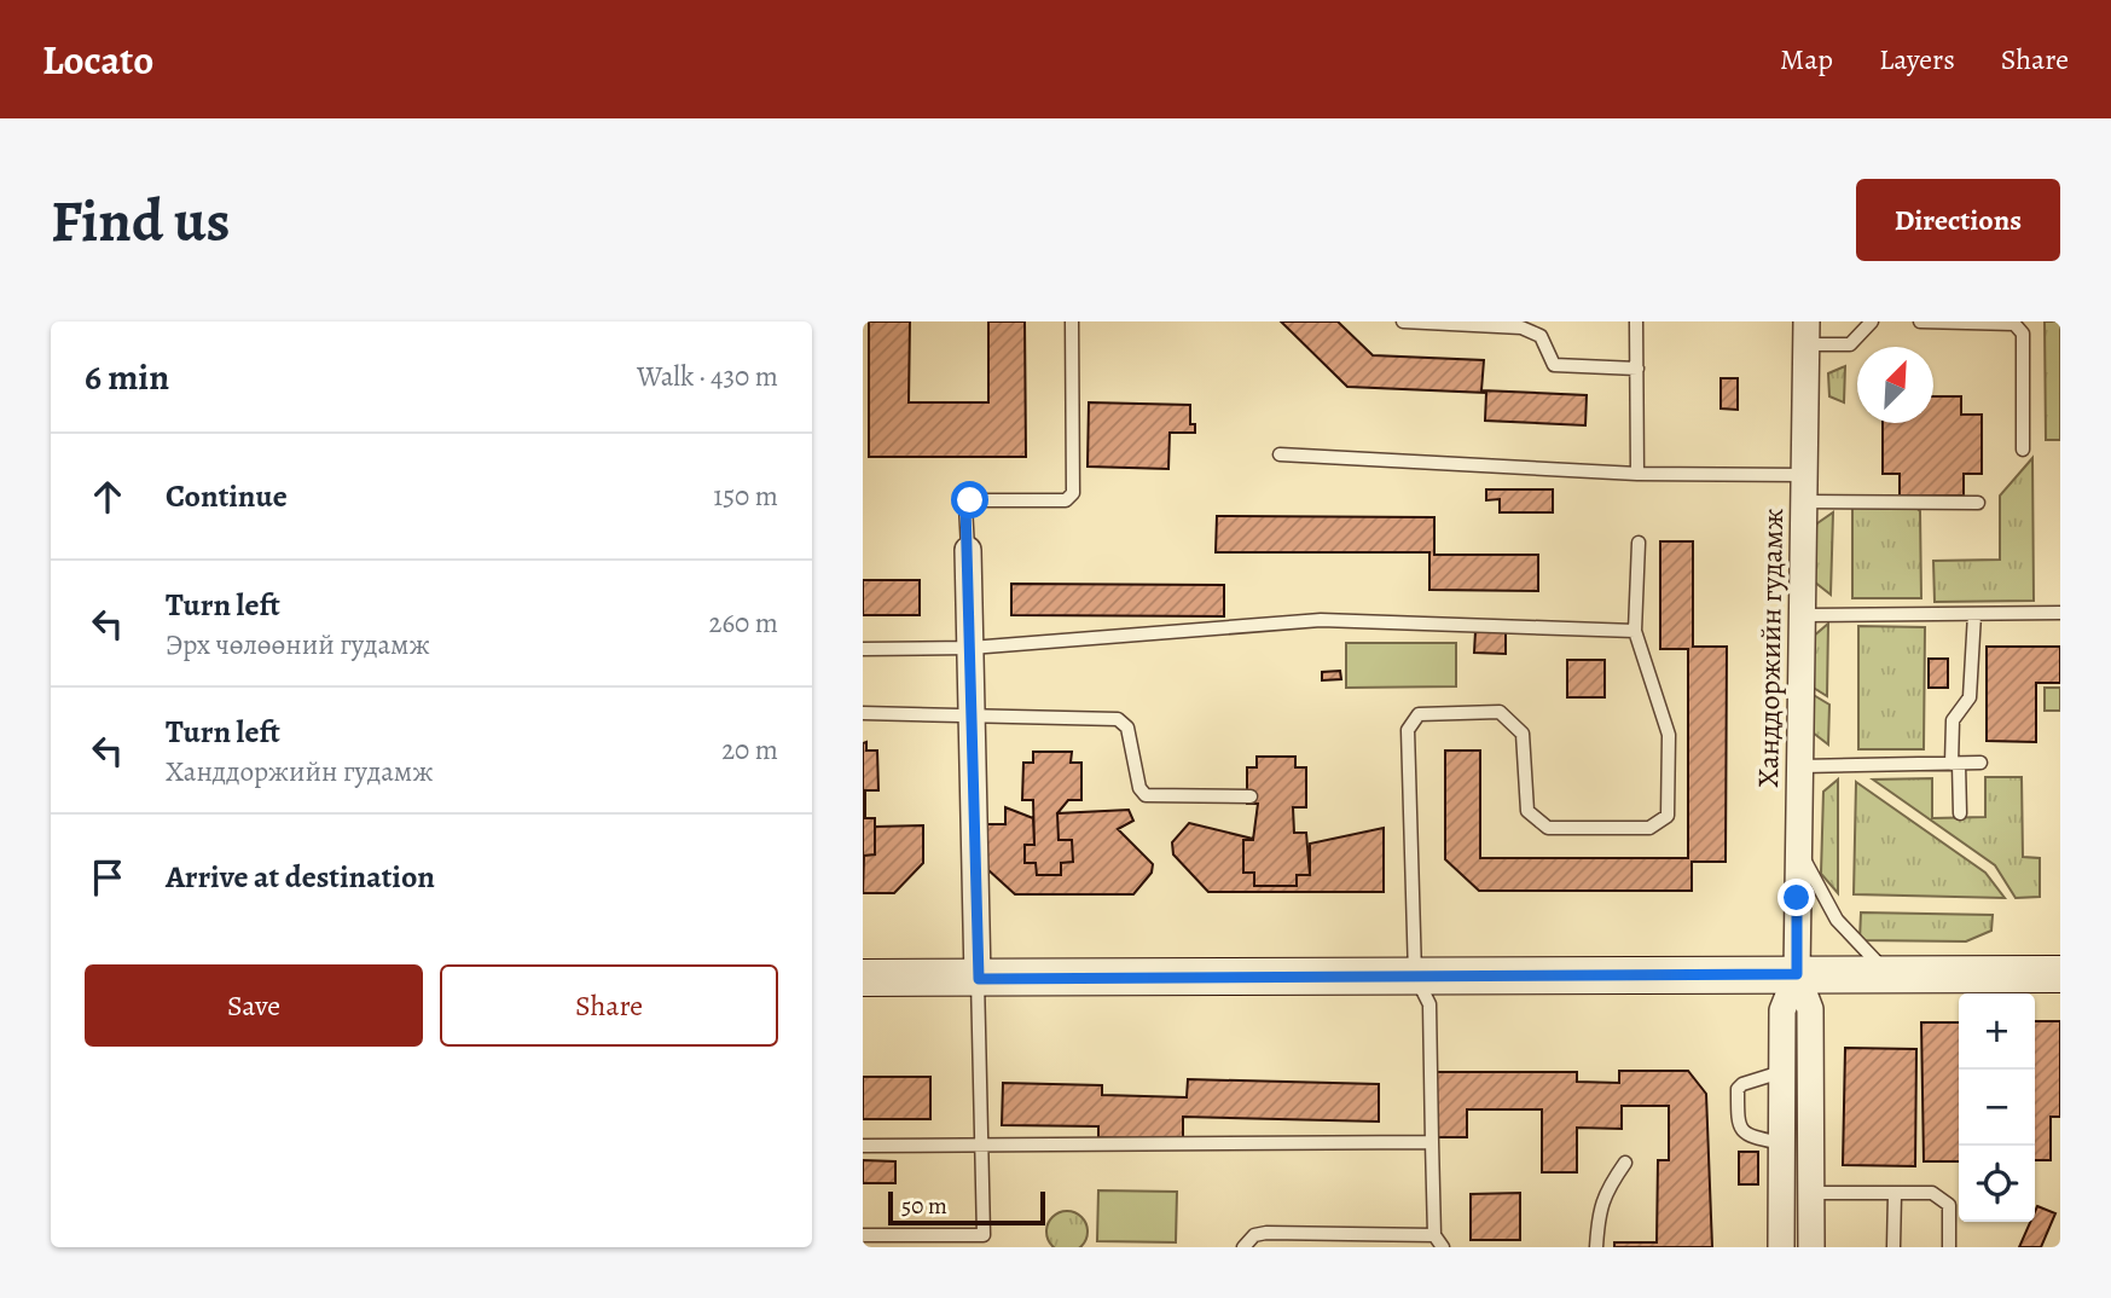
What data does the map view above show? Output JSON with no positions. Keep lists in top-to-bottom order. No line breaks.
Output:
{"streets":{"street":["Ханддоржийн гудамж"]},"scale_bar":"50 m","north":"top right","page":{"header":"Locato","nav":["Map","Layers","Share"],"buttons":["Directions",["Save","Share"]],"title":"Find us","heading":["6 min","Walk · 430 m"],"list":[["Continue","150 m"],["Turn left","Эрх чөлөөний гудамж","260 m"],["Turn left","Ханддоржийн гудамж","20 m"],"Arrive at destination"],"map_buttons":["+","−"],"scale":"50 m"}}
